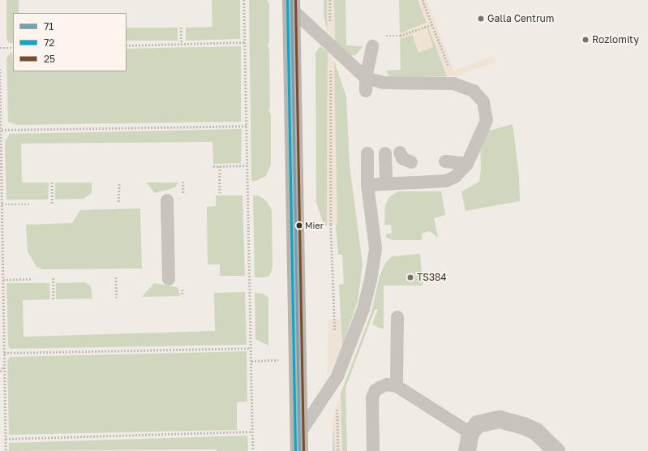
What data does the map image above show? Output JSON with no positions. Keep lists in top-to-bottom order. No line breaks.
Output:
{"places":["Galla Centrum","Rozlomity","Mier","TS384"],"lines":["transit line 71","transit line 72","transit line 25"],"legend":["71","72","25"]}
